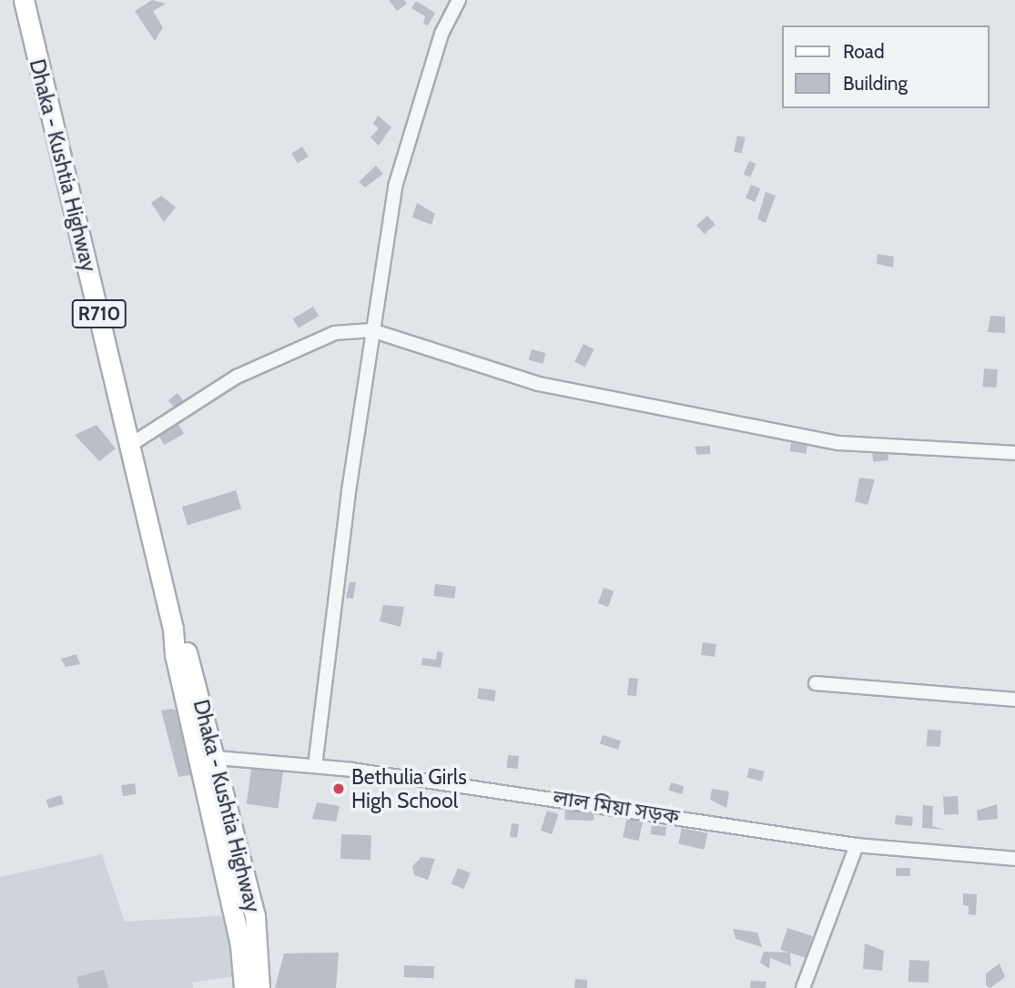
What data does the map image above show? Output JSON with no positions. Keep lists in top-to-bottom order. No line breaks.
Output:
{"streets":{"main road":["Dhaka - Kushtia Highway","R710"],"street":["লাল মিয়া সড়ক"]},"crossings":[["Dhaka - Kushtia Highway","লাল মিয়া সড়ক"]],"places":["Bethulia Girls High School"],"legend":["Road","Building"]}
